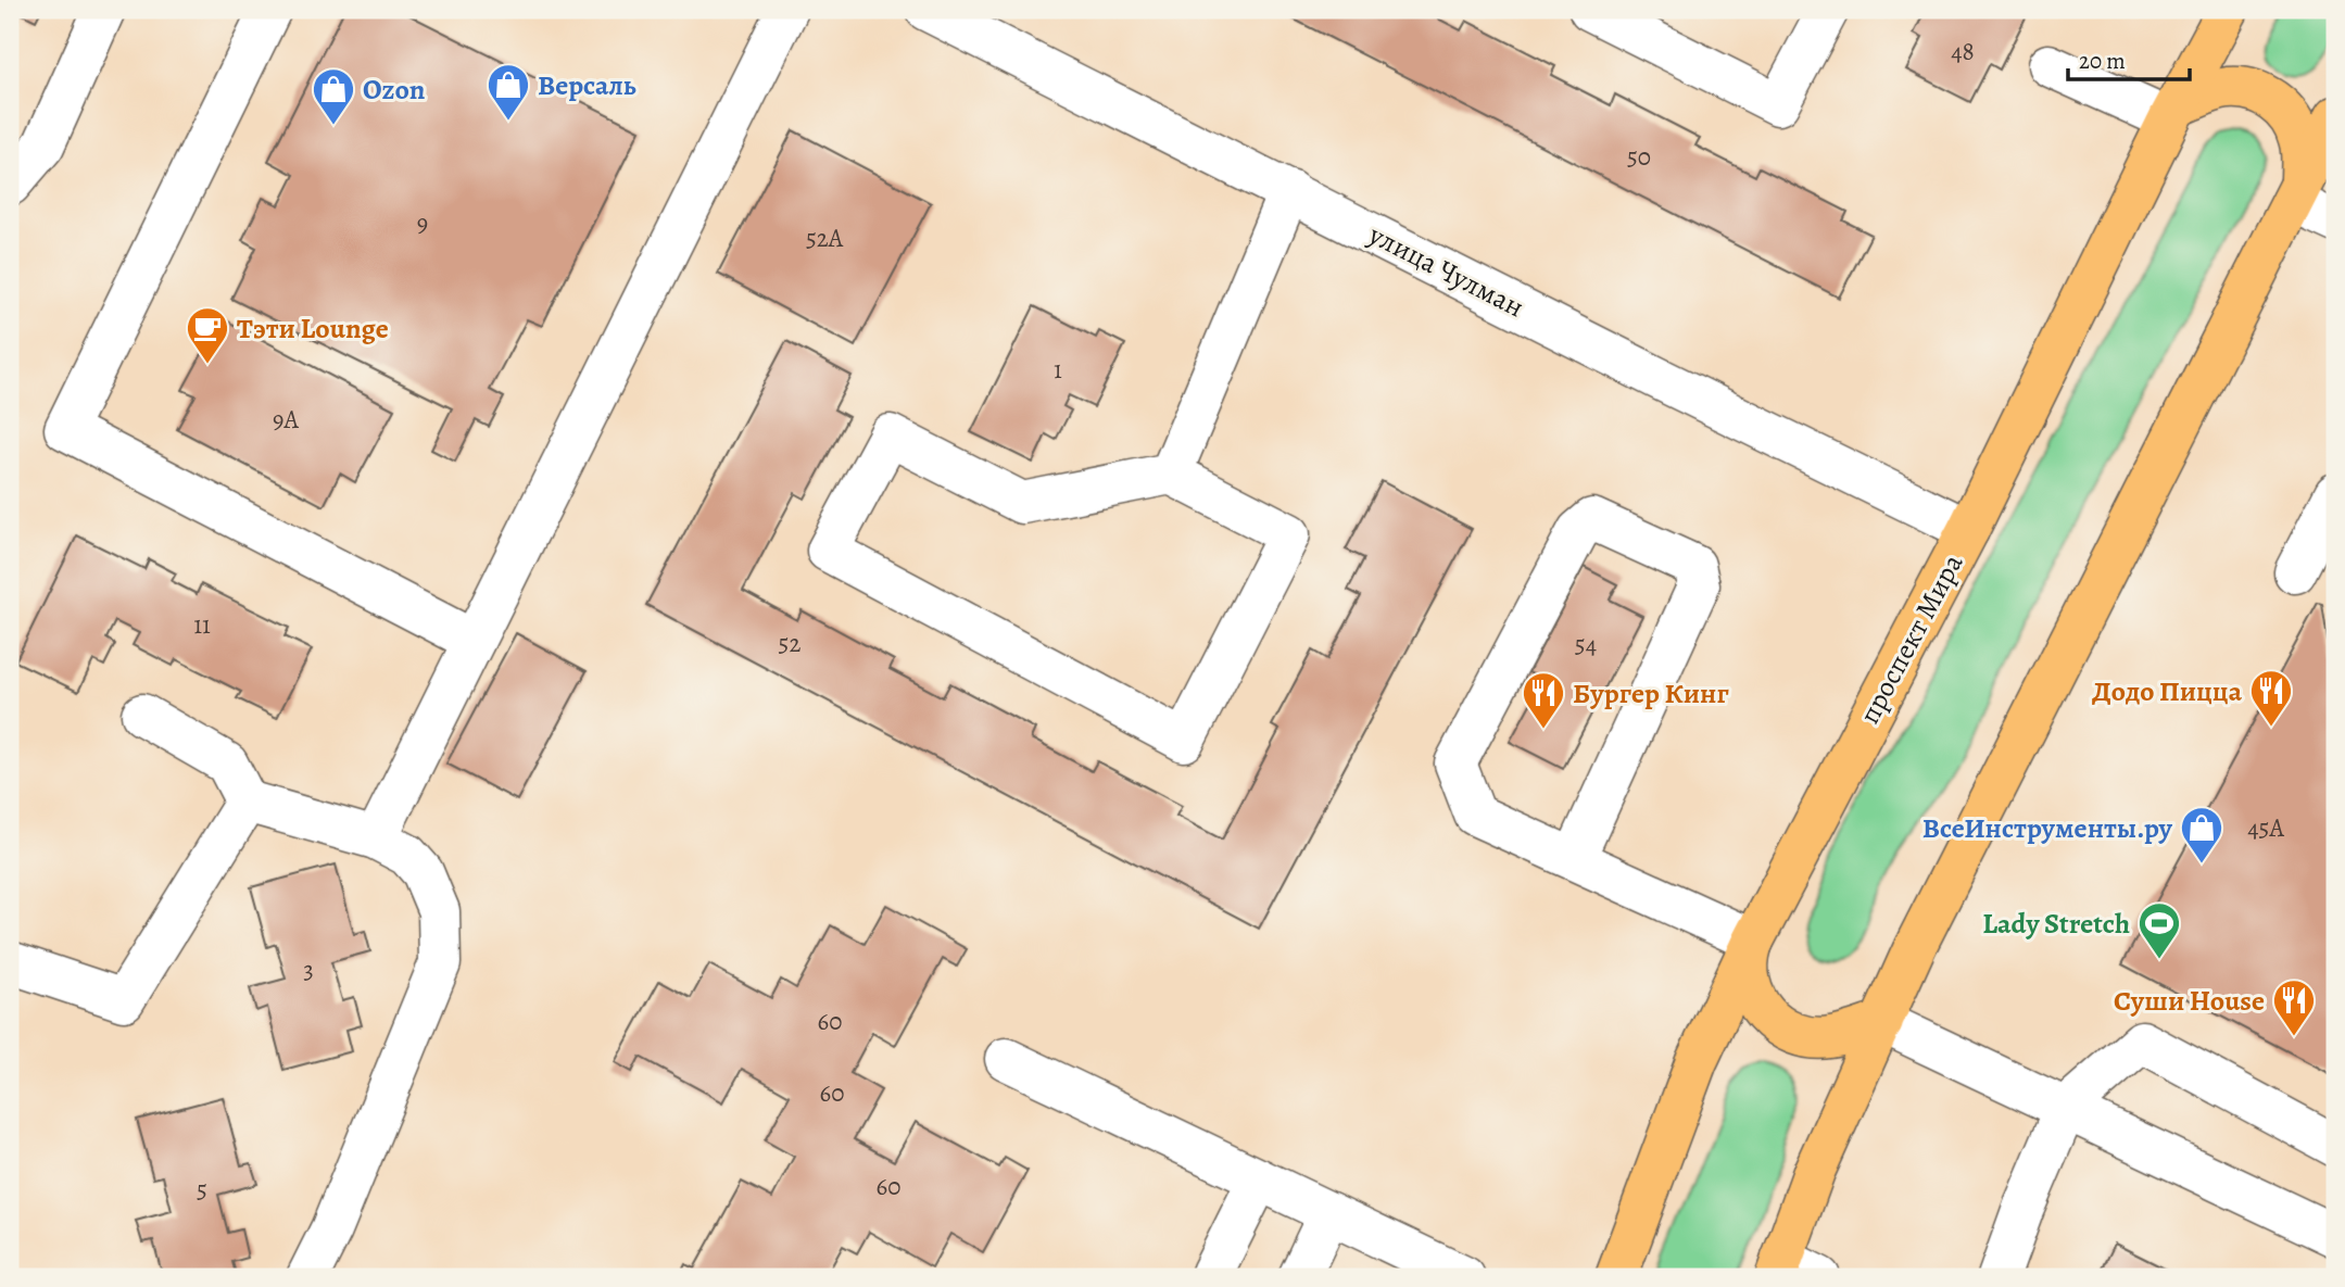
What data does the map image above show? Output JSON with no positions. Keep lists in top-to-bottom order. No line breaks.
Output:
{"streets":{"main road":["проспект Мира"],"street":["улица Чулман"]},"crossings":[["улица Чулман","проспект Мира"]],"places":{"shop":["Версаль","Ozon","ВсеИнструменты.ру"],"cafe":["Тэти Lounge"],"restaurant":["Додо Пицца","Бургер Кинг","Суши House"],"sports":["Lady Stretch"]},"house_numbers":["48","50","9","52А","1","9А","11","52","54","45А","3","60","60","60","5"],"scale_bar":"20 m"}
